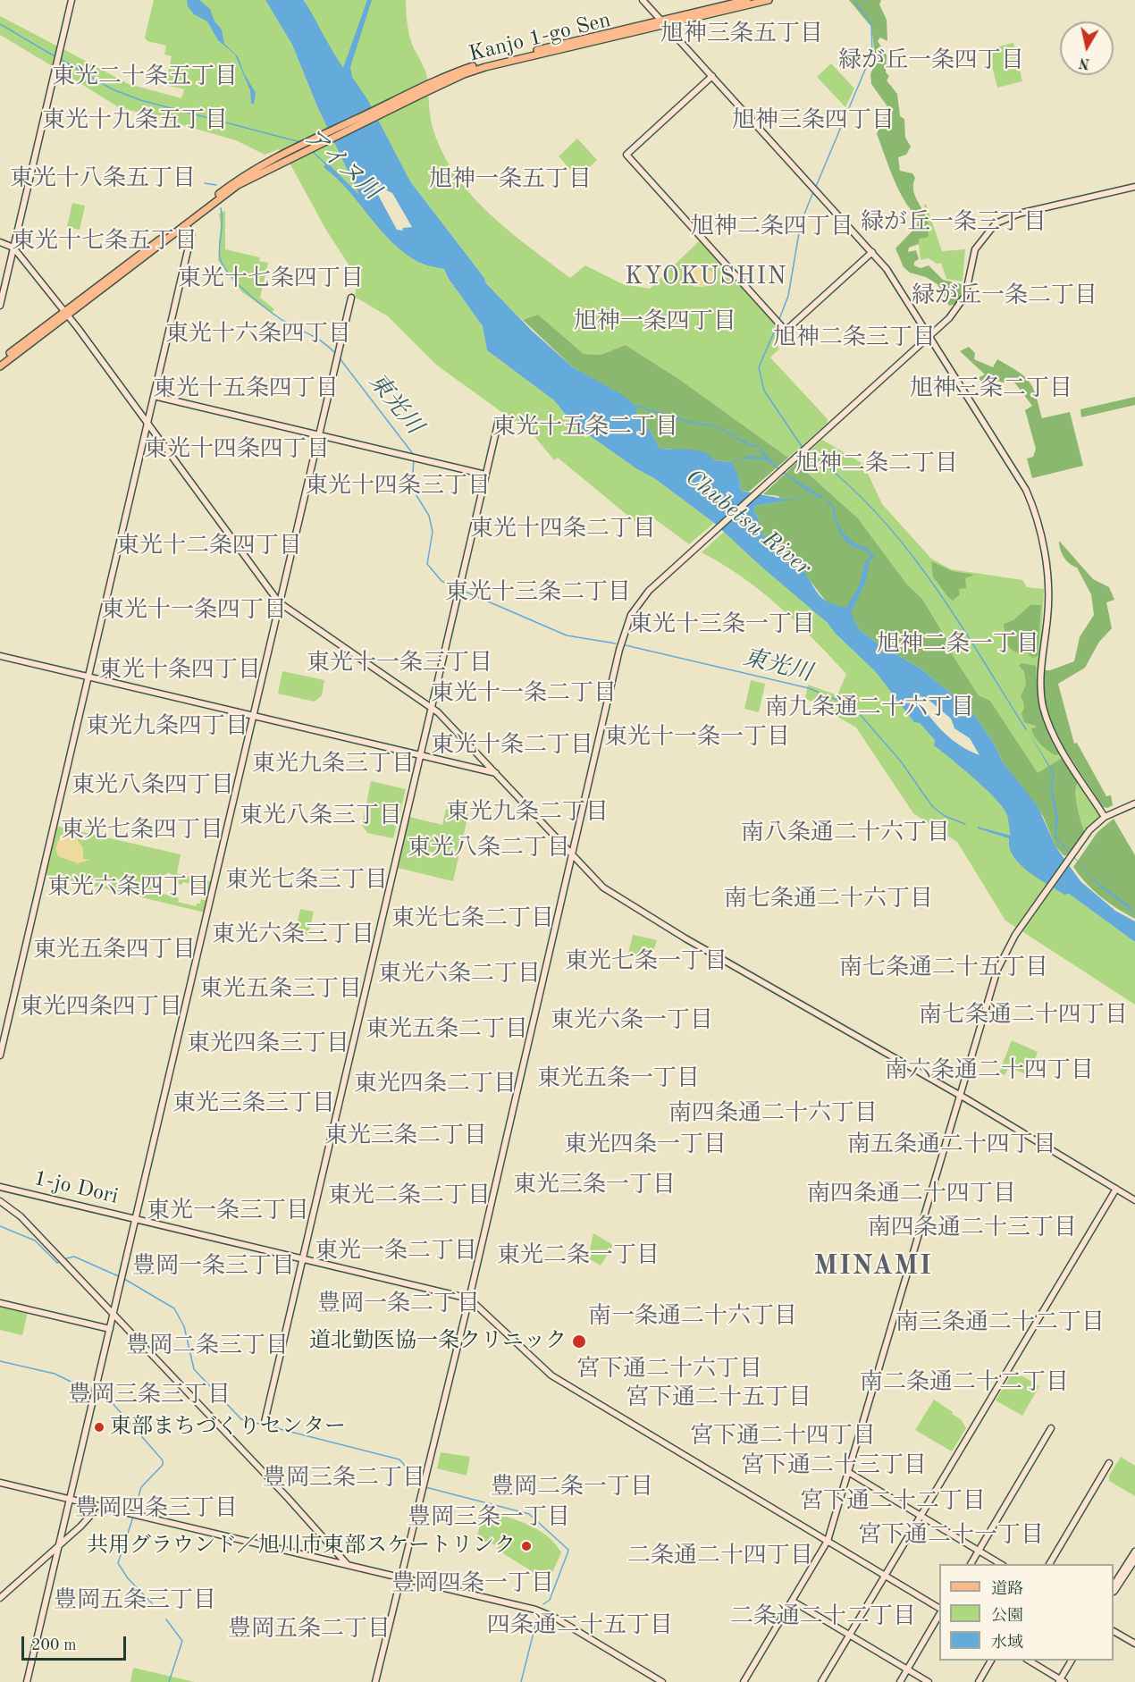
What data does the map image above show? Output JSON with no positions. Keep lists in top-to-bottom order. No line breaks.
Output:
{"streets":{"main road":["Kanjo 1-go Sen"],"street":["1-jo Dori"]},"districts":["旭神三条五丁目","緑が丘一条四丁目","東光二十条五丁目","東光十九条五丁目","旭神三条四丁目","東光十八条五丁目","旭神一条五丁目","緑が丘一条三丁目","旭神二条四丁目","東光十七条五丁目","KYOKUSHIN","東光十七条四丁目","緑が丘一条二丁目","旭神一条四丁目","東光十六条四丁目","旭神二条三丁目","東光十五条四丁目","旭神三条二丁目","東光十五条二丁目","東光十四条四丁目","旭神二条二丁目","東光十四条三丁目","東光十四条二丁目","東光十二条四丁目","東光十三条二丁目","東光十一条四丁目","東光十三条一丁目","旭神二条一丁目","東光十一条三丁目","東光十条四丁目","東光十一条二丁目","南九条通二十六丁目","東光九条四丁目","東光十一条一丁目","東光十条二丁目","東光九条三丁目","東光八条四丁目","東光九条二丁目","東光八条三丁目","東光七条四丁目","南八条通二十六丁目","東光八条二丁目","東光七条三丁目","東光六条四丁目","南七条通二十六丁目","東光七条二丁目","東光六条三丁目","東光五条四丁目","東光七条一丁目","南七条通二十五丁目","東光六条二丁目","東光五条三丁目","東光四条四丁目","南七条通二十四丁目","東光六条一丁目","東光五条二丁目","東光四条三丁目","南六条通二十四丁目","東光五条一丁目","東光四条二丁目","東光三条三丁目","南四条通二十六丁目","東光三条二丁目","東光四条一丁目","南五条通二十四丁目","東光三条一丁目","南四条通二十四丁目","東光二条二丁目","東光一条三丁目","南四条通二十三丁目","東光一条二丁目","東光二条一丁目","豊岡一条三丁目","MINAMI","豊岡一条二丁目","南一条通二十六丁目","南三条通二十二丁目","豊岡二条三丁目","宮下通二十六丁目","南二条通二十二丁目","豊岡三条三丁目","宮下通二十五丁目","宮下通二十四丁目","宮下通二十三丁目","豊岡三条二丁目","豊岡二条一丁目","宮下通二十二丁目","豊岡四条三丁目","豊岡三条一丁目","宮下通二十一丁目","二条通二十四丁目","豊岡四条一丁目","豊岡五条三丁目","二条通二十二丁目","四条通二十五丁目","豊岡五条二丁目"],"water":["アイヌ川","東光川","Chubetsu River"],"places":["道北勤医協一条クリニック","東部まちづくりセンター","共用グラウンド／旭川市東部スケートリンク"],"legend":["道路","公園","水域"],"scale_bar":"200 m","north":"bottom"}
